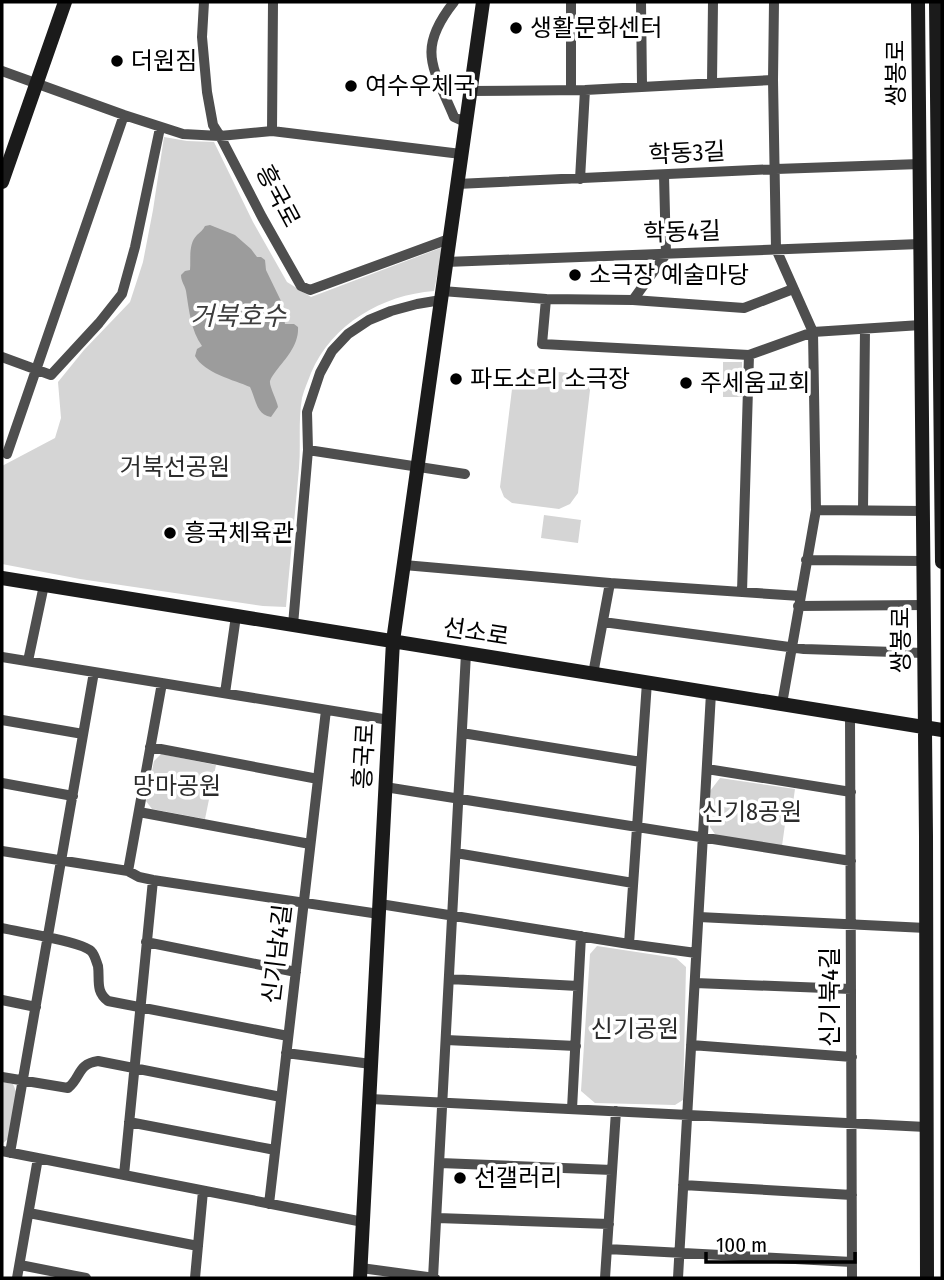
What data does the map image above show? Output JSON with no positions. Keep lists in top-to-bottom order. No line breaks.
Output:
{"streets":{"street":["쌍봉로","학동3길","흥국로","학동4길","선소로","신기남4길","신기북4길"]},"crossings":[["쌍봉로","학동3길"],["쌍봉로","학동4길"],["쌍봉로","선소로"],["학동3길","흥국로"],["흥국로","학동4길"],["흥국로","선소로"],["선소로","신기북4길"]],"water":["거북호수"],"parks":["거북선공원","망마공원","신기8공원","신기공원"],"places":["생활문화센터","더원짐","여수우체국","소극장 예술마당","파도소리 소극장","주세움교회","흥국체육관","선갤러리"],"scale_bar":"100 m"}
